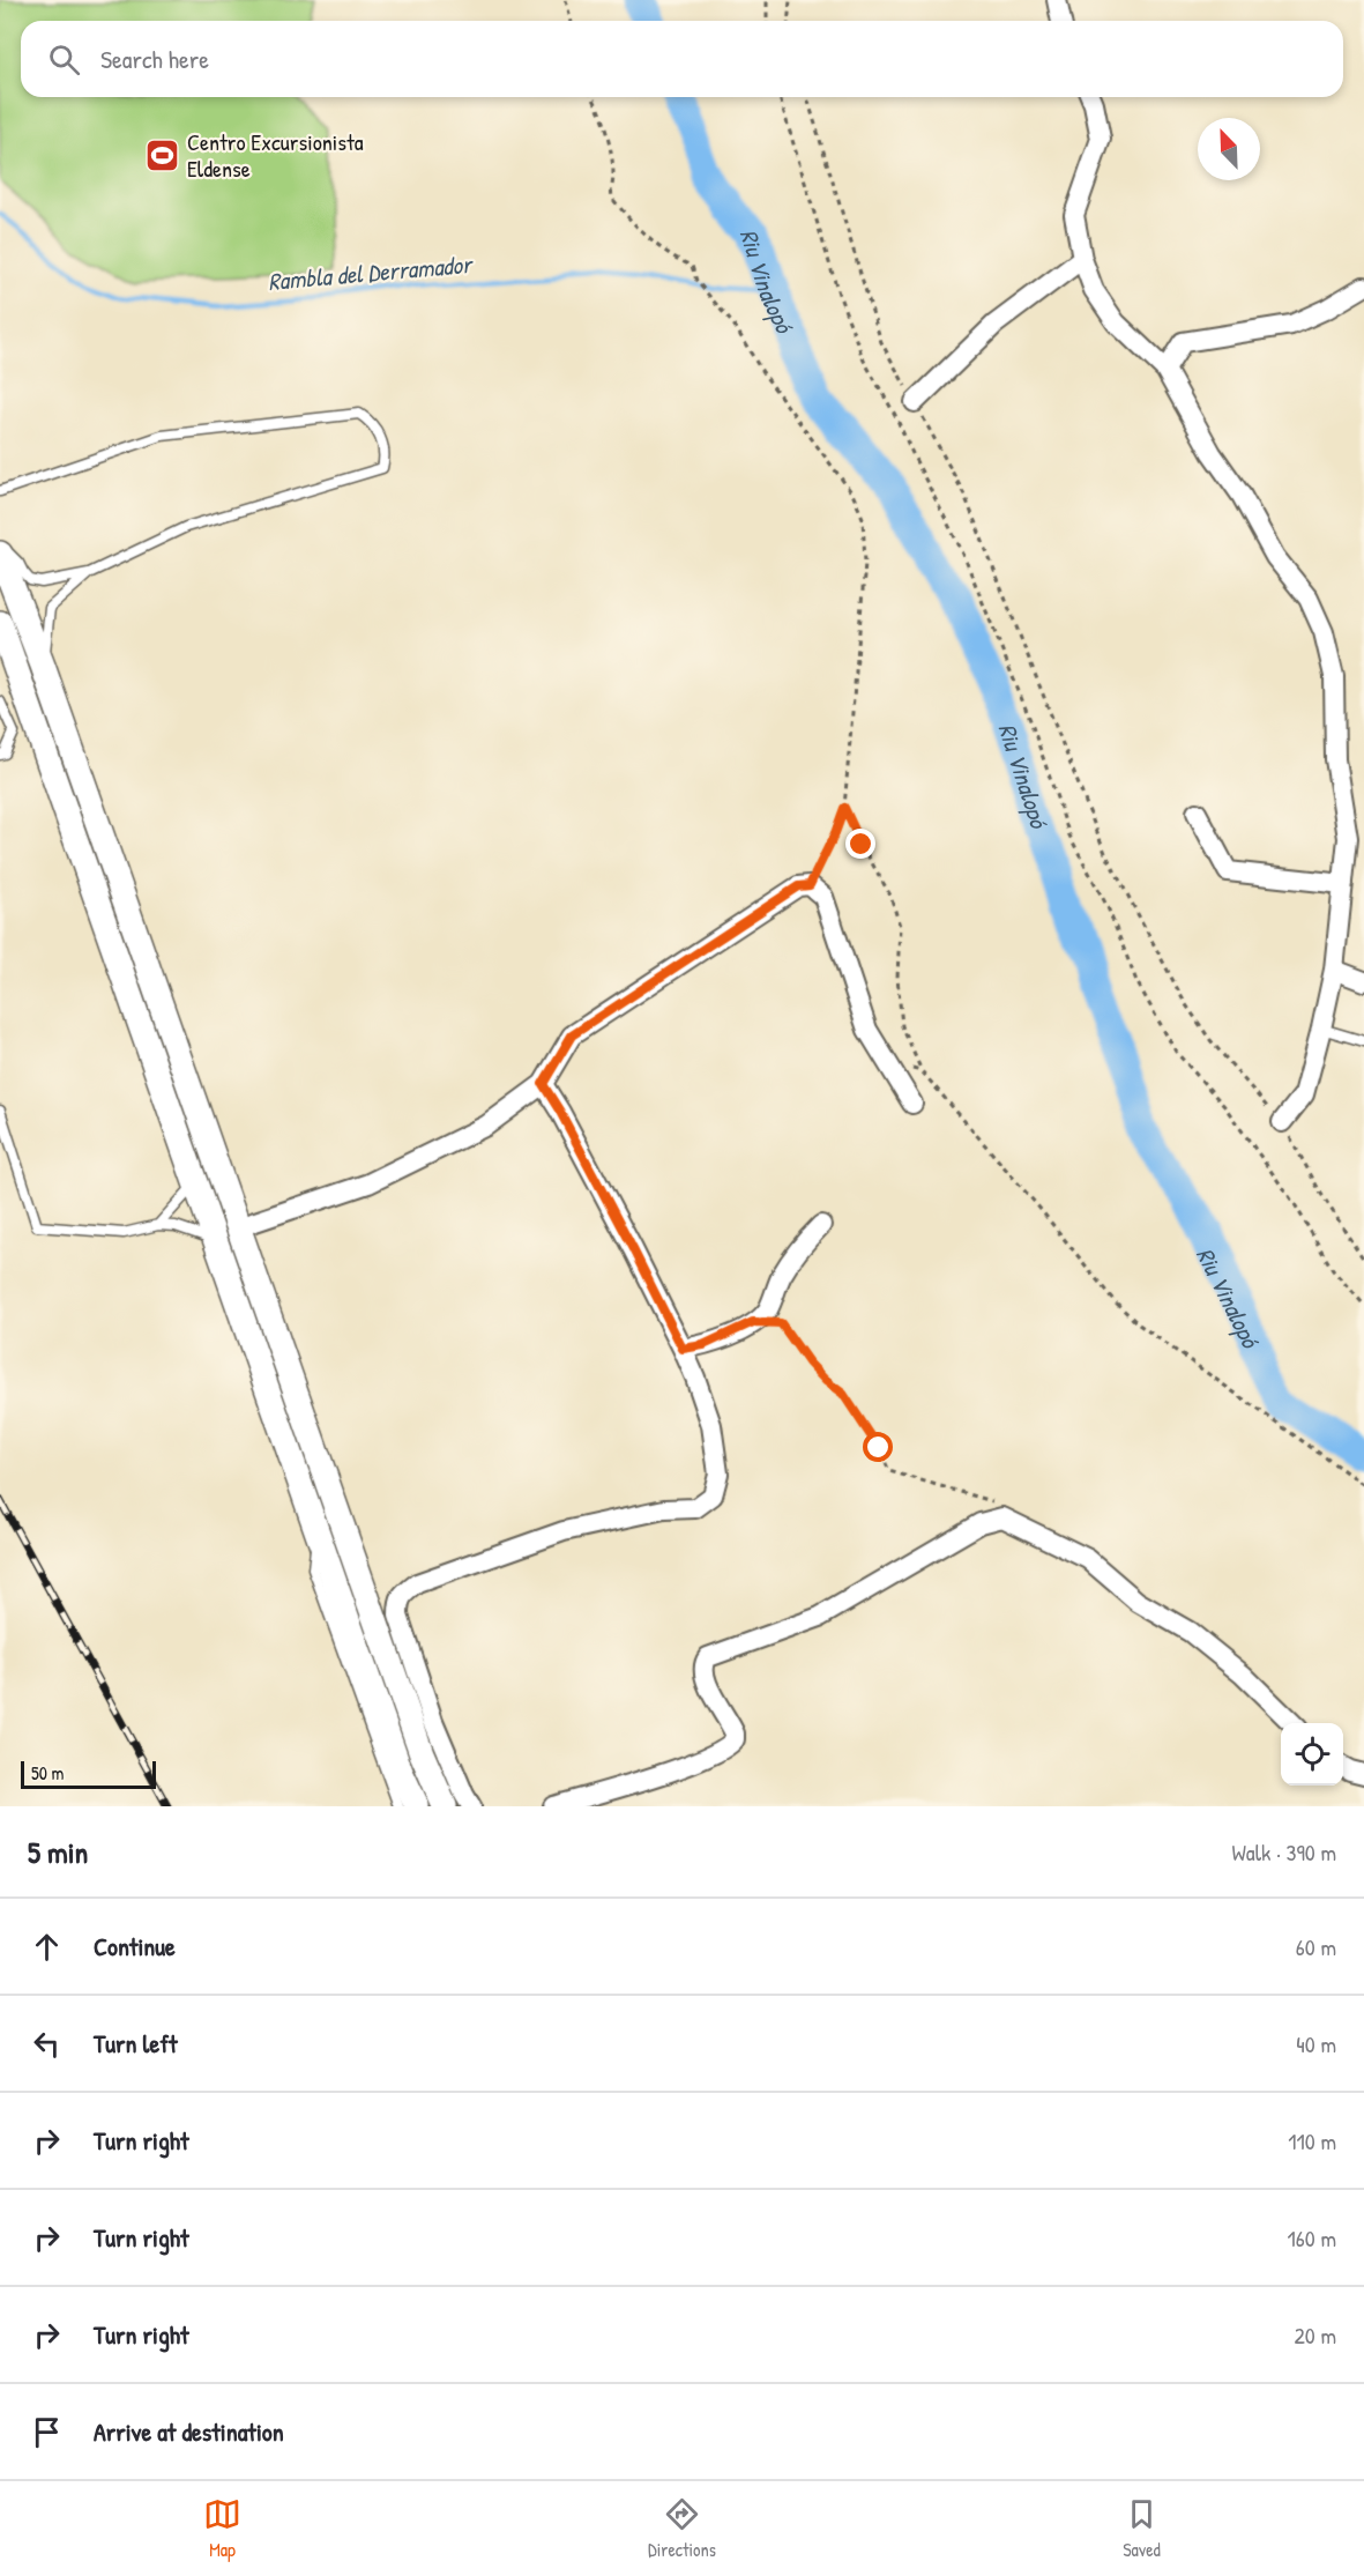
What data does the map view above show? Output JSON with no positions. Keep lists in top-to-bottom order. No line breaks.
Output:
{"water":["Rambla del Derramador","Riu Vinalopó"],"places":{"sports":["Centro Excursionista Eldense"]},"scale_bar":"50 m","north":"top left","page":{"search":"Search here","scale":"50 m","heading":["5 min","Walk · 390 m"],"list":[["Continue","60 m"],["Turn left","40 m"],["Turn right","110 m"],["Turn right","160 m"],["Turn right","20 m"],"Arrive at destination"],"nav":["Map","Directions","Saved"]}}
